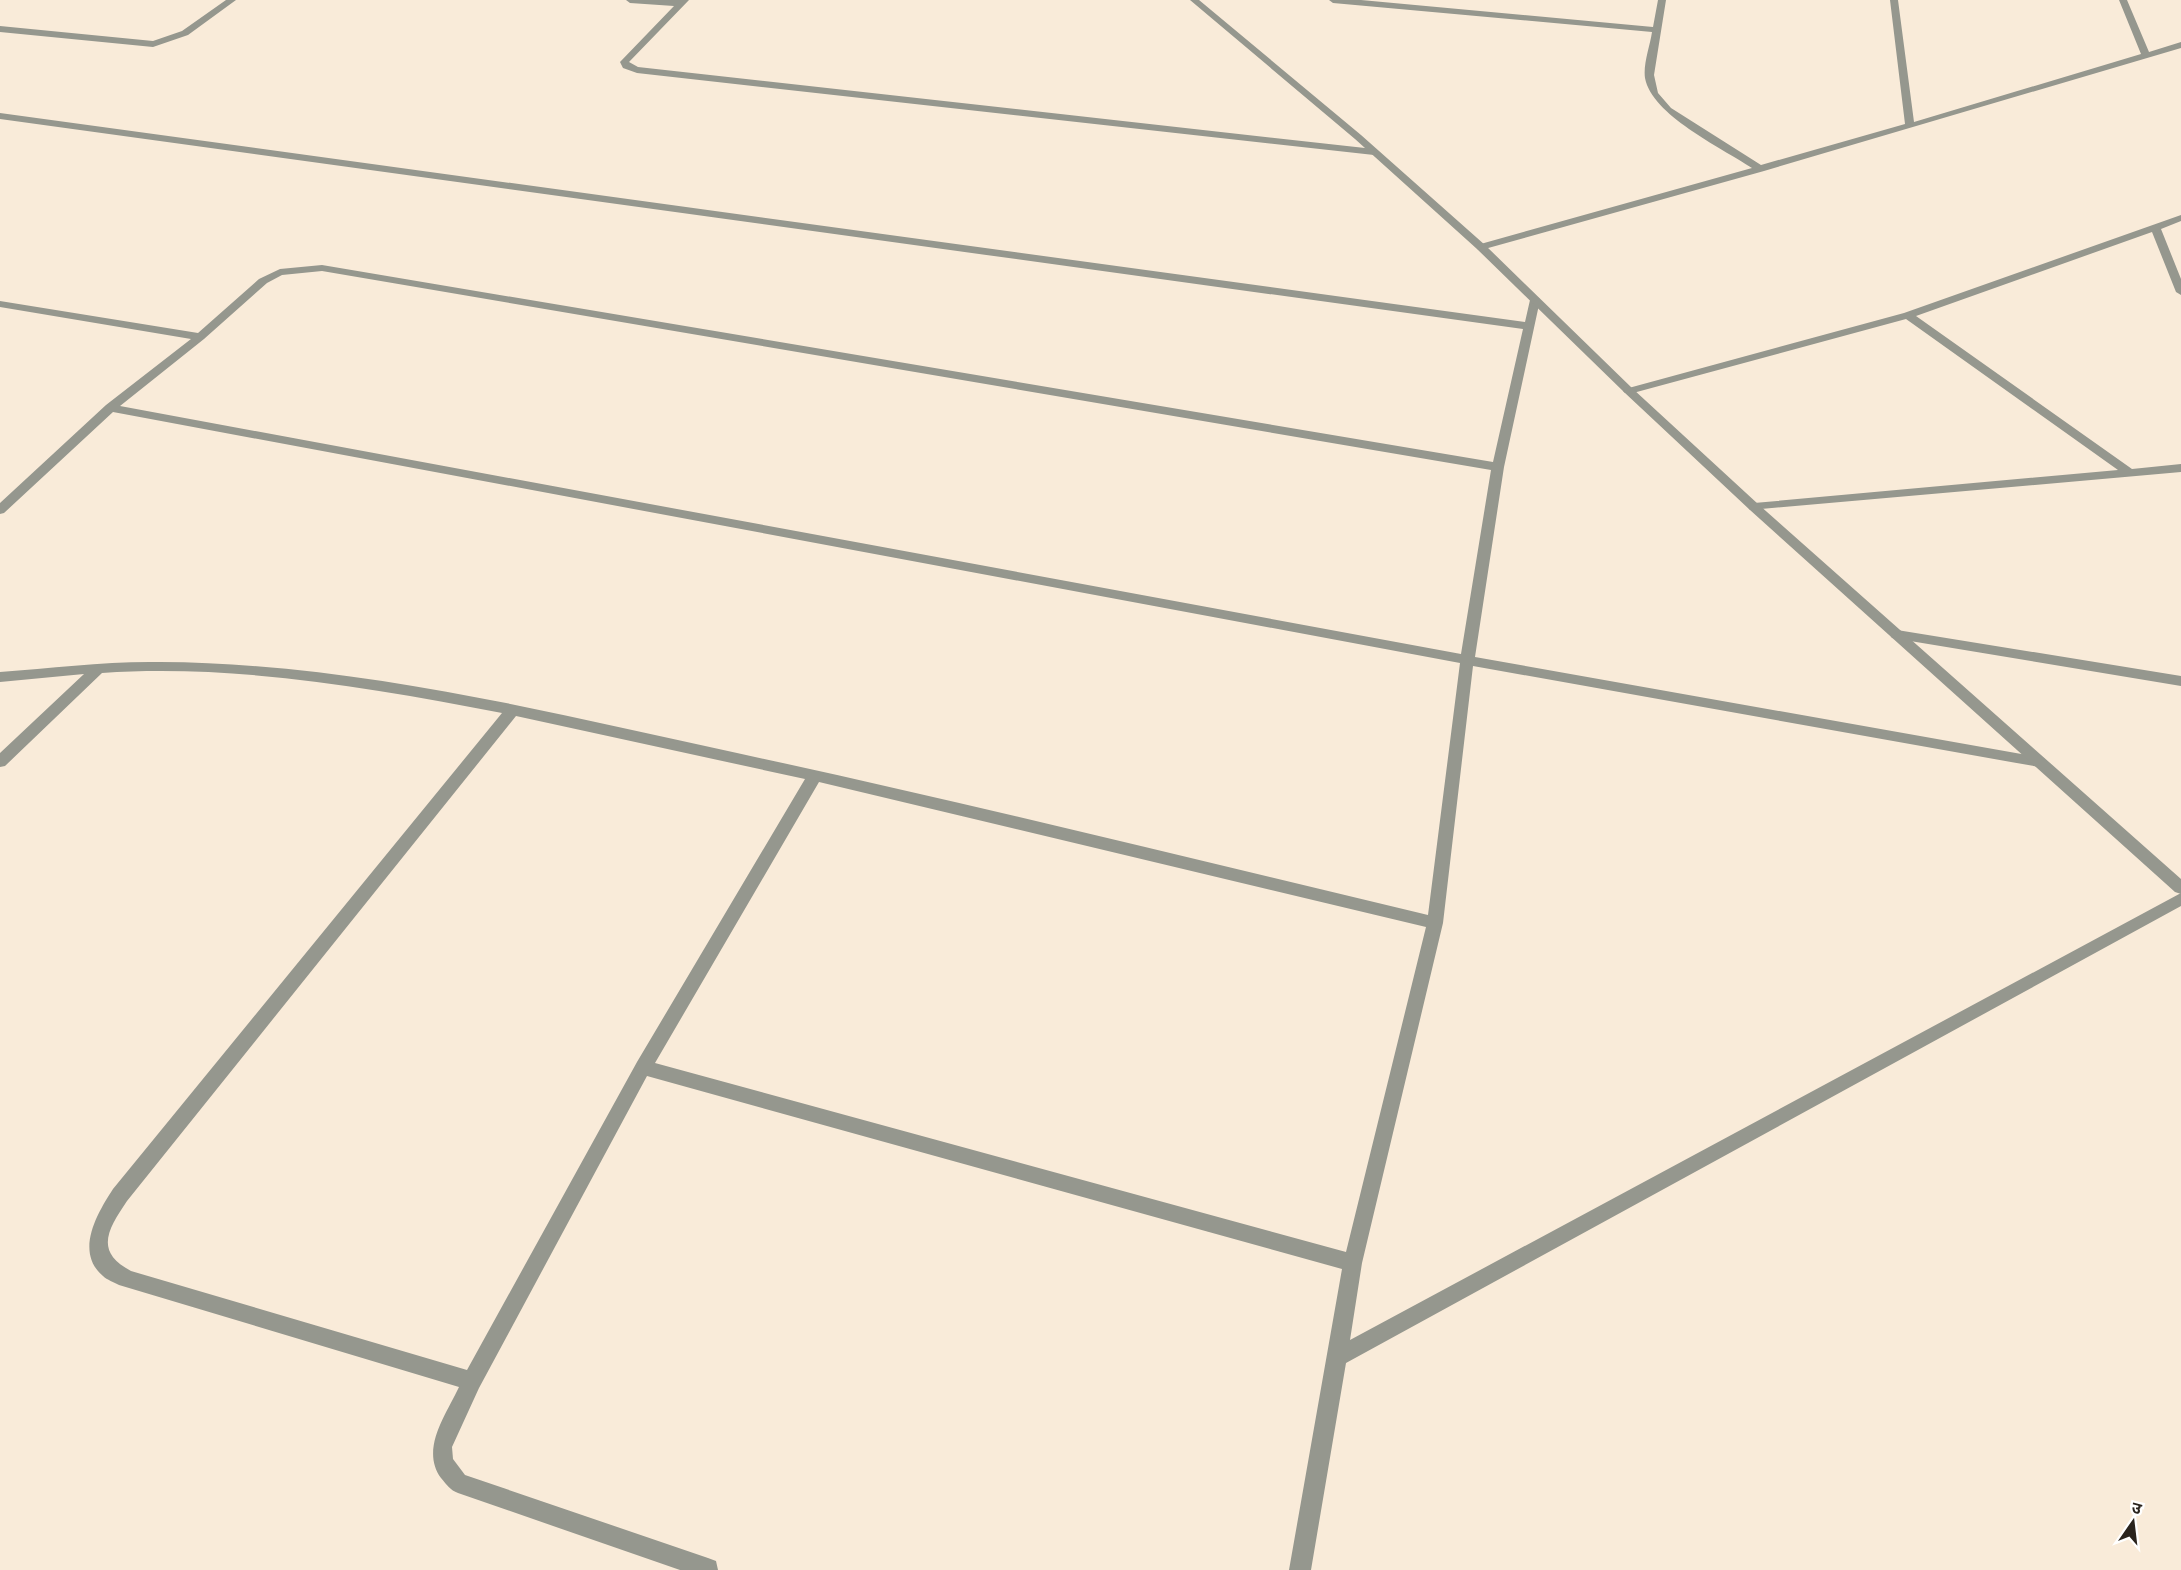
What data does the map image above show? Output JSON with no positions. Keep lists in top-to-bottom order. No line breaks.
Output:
{"north":"top"}
